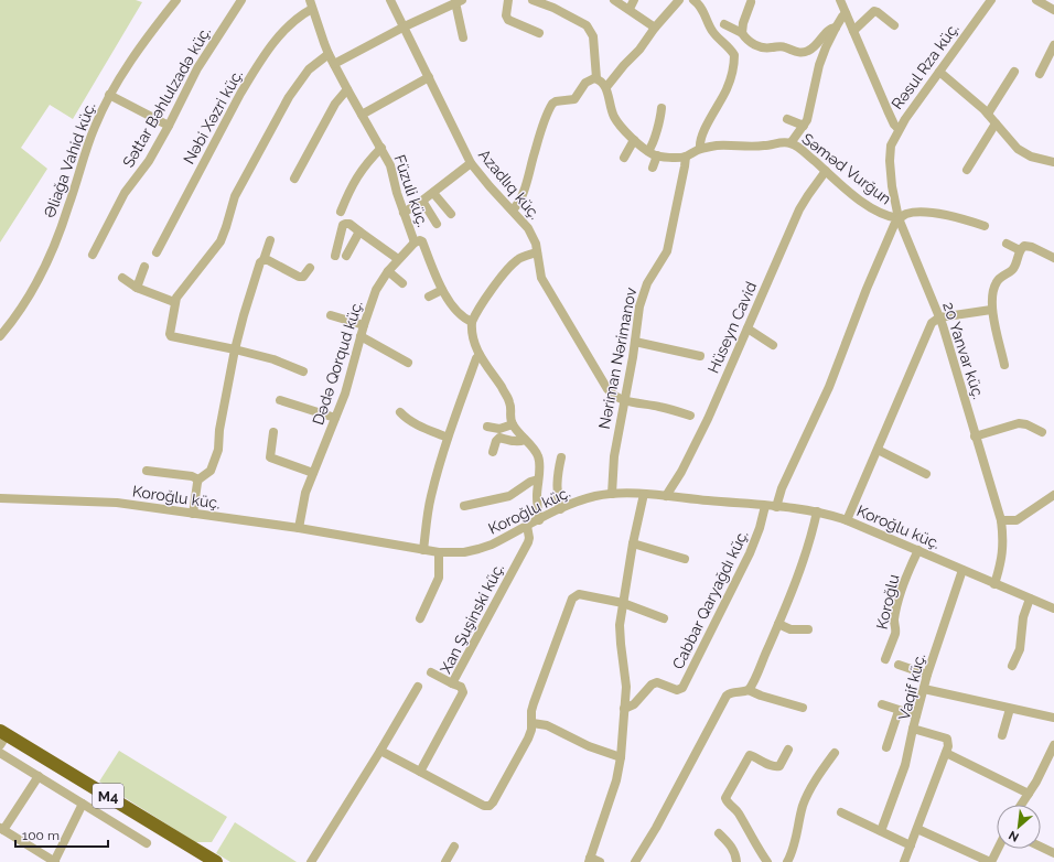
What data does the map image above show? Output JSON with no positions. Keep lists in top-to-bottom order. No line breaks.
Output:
{"streets":{"highway":["M4"],"street":["Rəsul Rza küç.","Səttar Bəhlulzadə küç.","Nəbi Xəzri küç.","Əliağa Vahid küç.","Səməd Vurğun","Azadlıq küç.","Füzuli küç.","Hüseyn Cavid","20 Yanvar küç.","Nəriman Nərimanov","Dədə Qorqud küç.","Koroğlu küç.","Cabbar Qaryağdı küç.","Koroğlu","Xan Şuşinski küç.","Vaqif küç."]},"crossings":[["Rəsul Rza küç.","20 Yanvar küç."],["Nəbi Xəzri küç.","Füzuli küç."],["Səməd Vurğun","Hüseyn Cavid"],["Səməd Vurğun","20 Yanvar küç."],["Səməd Vurğun","Nəriman Nərimanov"],["Azadlıq küç.","Nəriman Nərimanov"],["Füzuli küç.","Dədə Qorqud küç."],["Hüseyn Cavid","Koroğlu küç."],["20 Yanvar küç.","Koroğlu küç."],["Nəriman Nərimanov","Koroğlu küç."],["Dədə Qorqud küç.","Koroğlu küç."],["Koroğlu küç.","Cabbar Qaryağdı küç."],["Koroğlu küç.","Koroğlu"],["Koroğlu küç.","Xan Şuşinski küç."],["Koroğlu küç.","Vaqif küç."]],"scale_bar":"100 m","north":"bottom left"}
